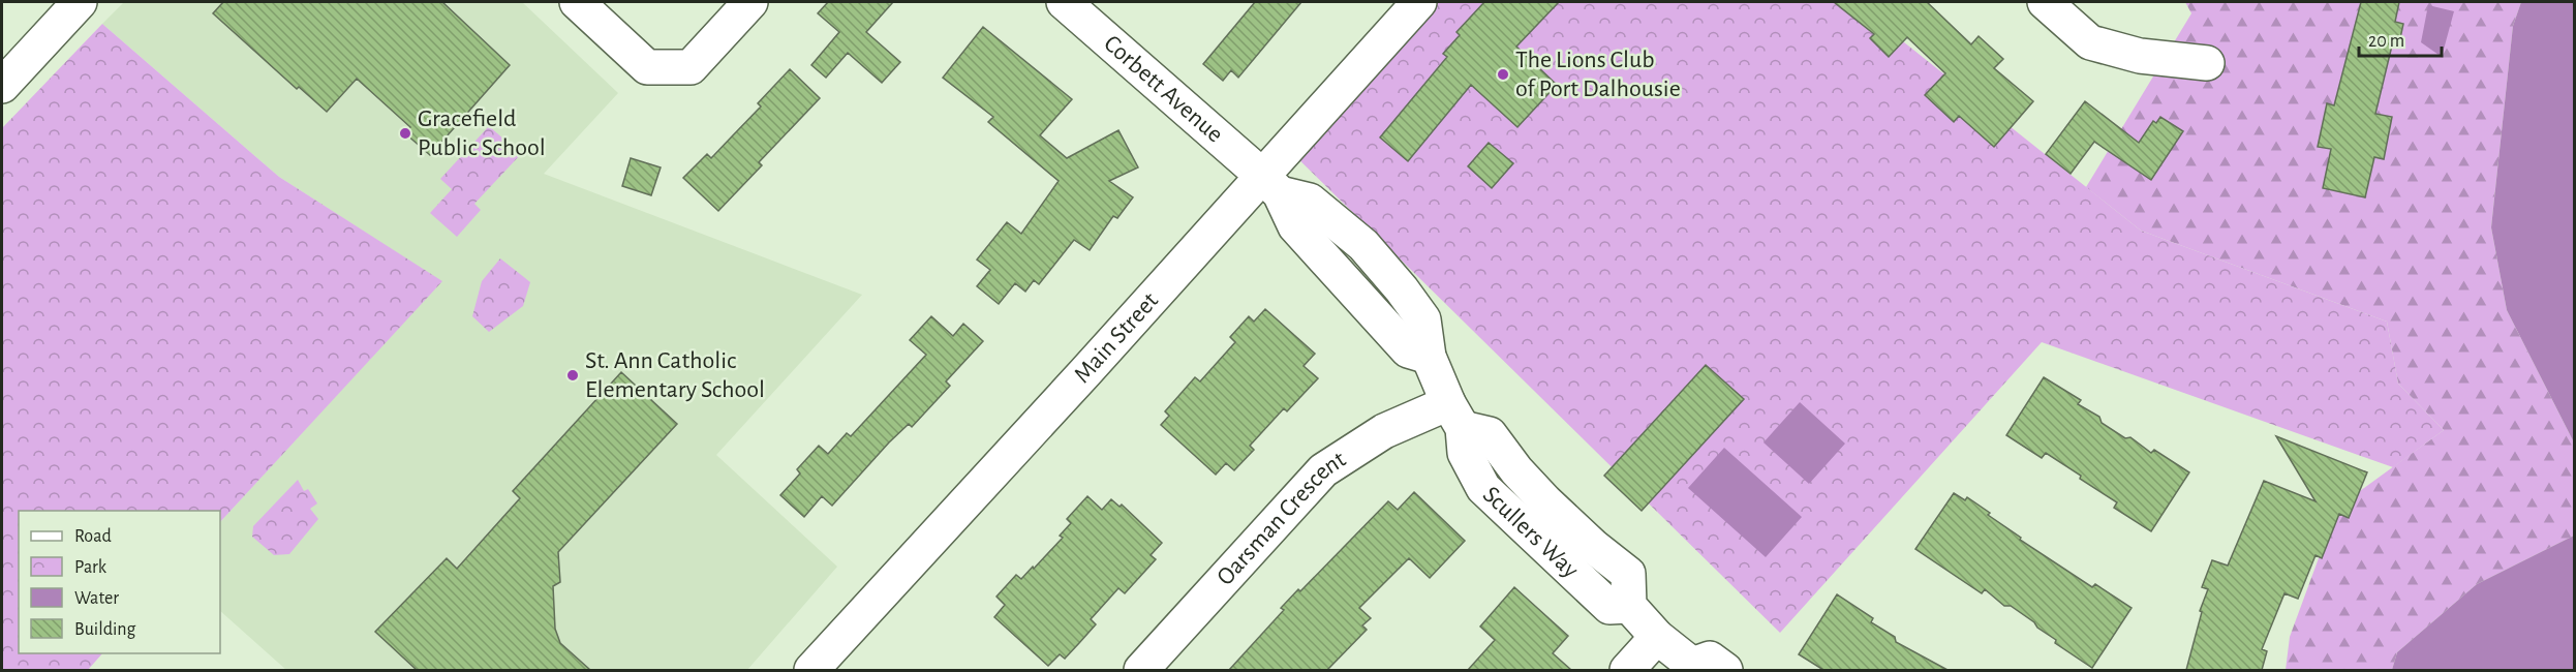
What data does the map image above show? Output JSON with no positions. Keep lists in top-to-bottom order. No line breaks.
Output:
{"streets":{"street":["Corbett Avenue","Main Street","Oarsman Crescent","Scullers Way"]},"crossings":[["Corbett Avenue","Main Street"],["Corbett Avenue","Scullers Way"],["Main Street","Scullers Way"],["Oarsman Crescent","Scullers Way"]],"places":["The Lions Club of Port Dalhousie","Gracefield Public School","St. Ann Catholic Elementary School"],"legend":["Road","Park","Water","Building"],"scale_bar":"20 m"}
